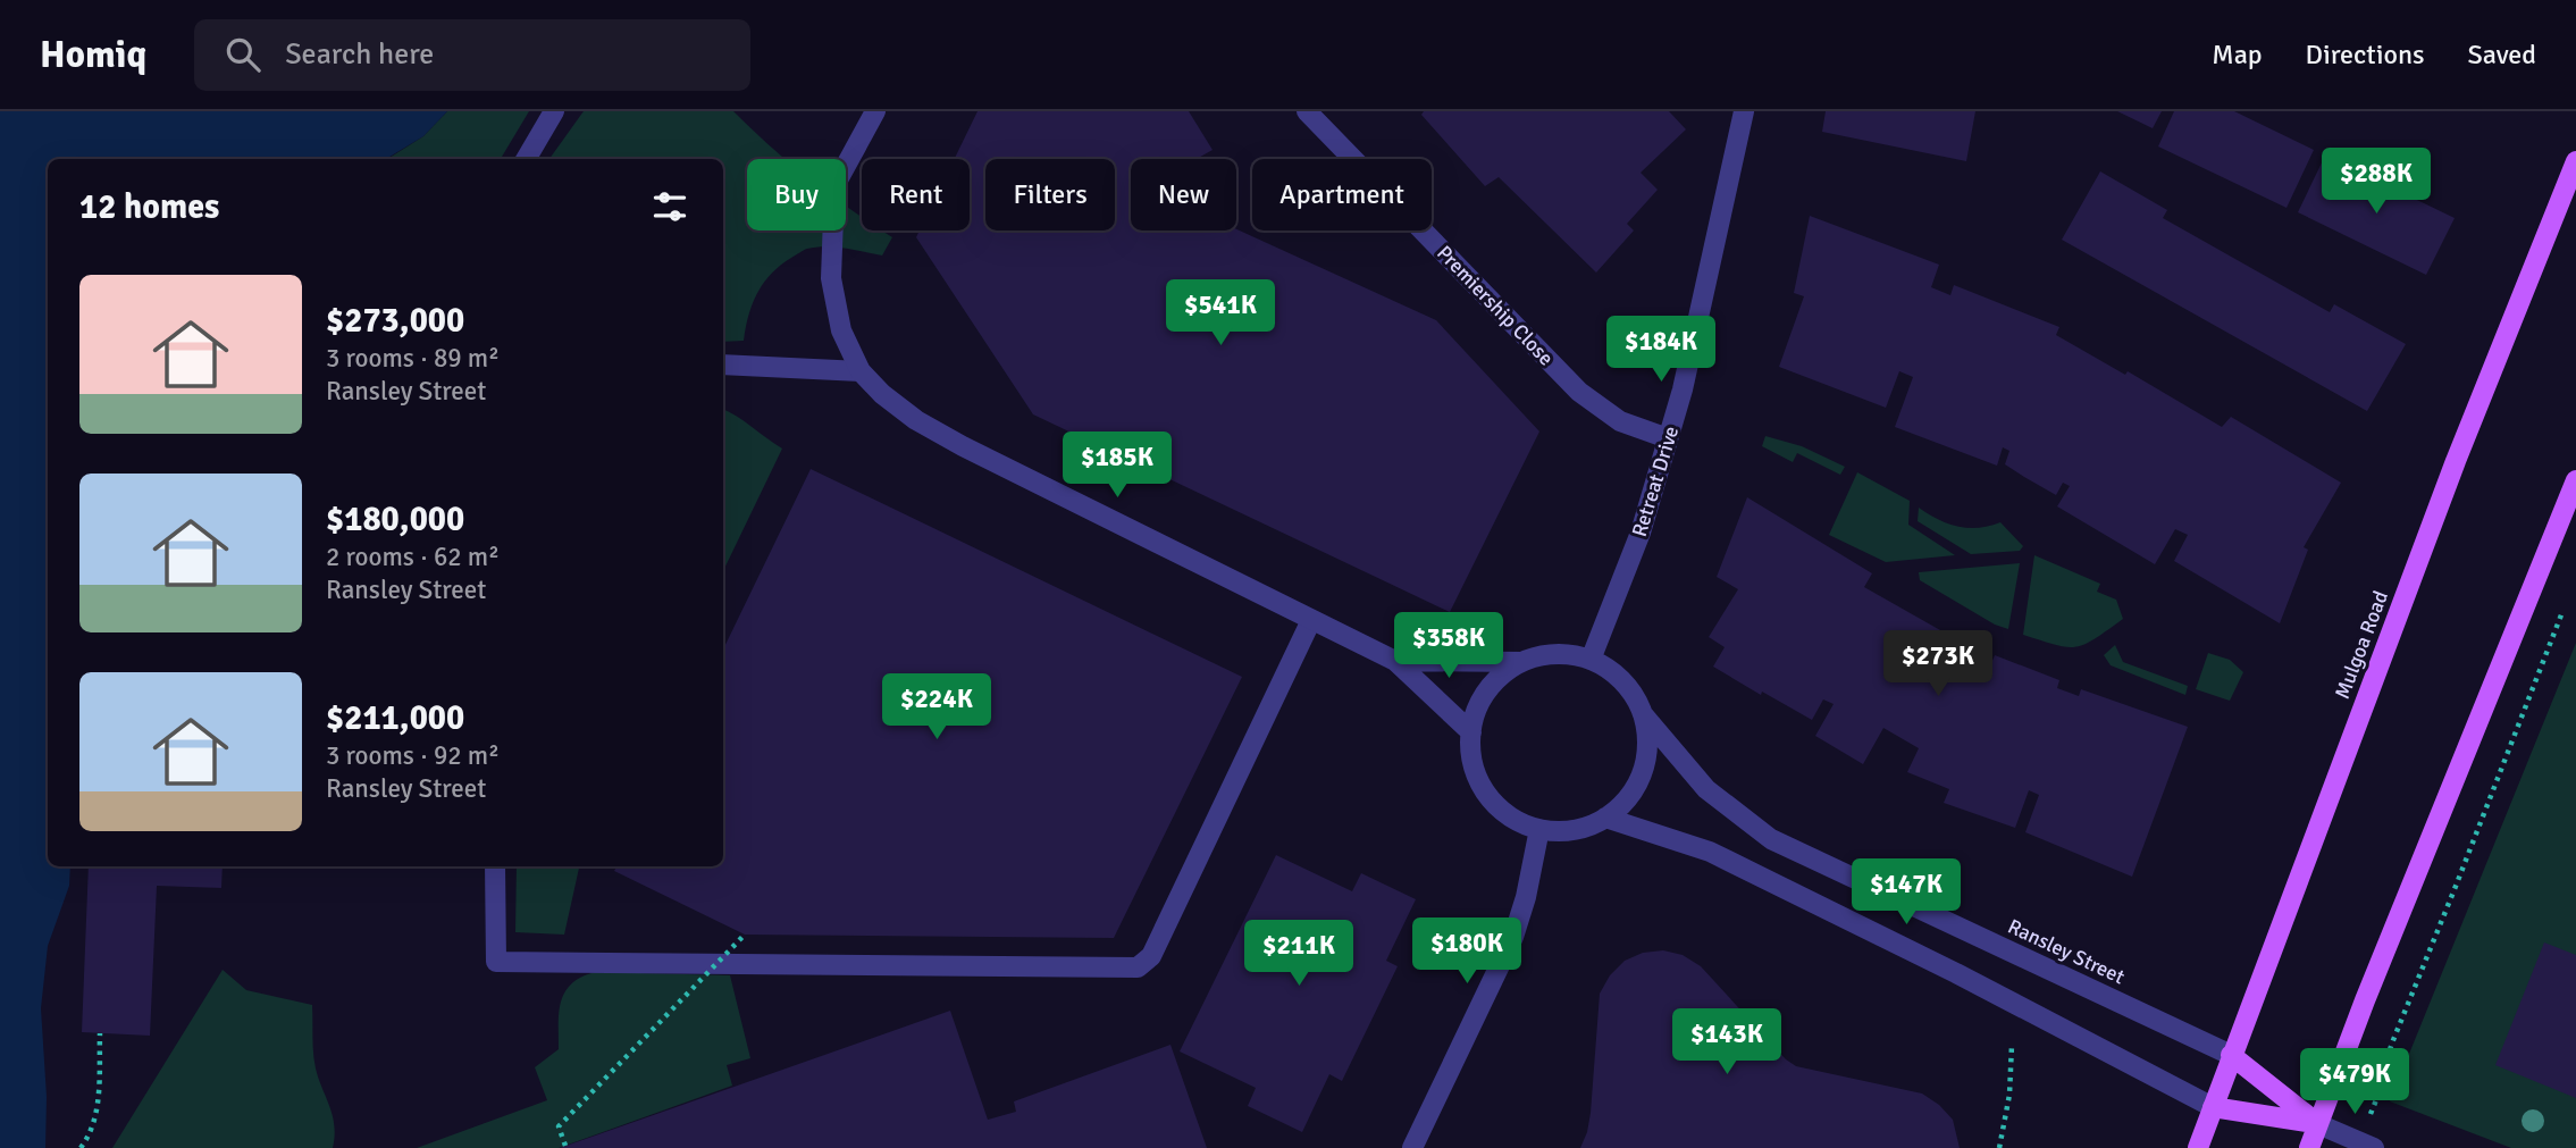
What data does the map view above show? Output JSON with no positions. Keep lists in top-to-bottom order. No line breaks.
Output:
{"streets":{"main road":["Mulgoa Road","Ransley Street"],"street":["Premiership Close","Retreat Drive"]},"crossings":[["Premiership Close","Retreat Drive"],["Retreat Drive","Ransley Street"],["Mulgoa Road","Ransley Street"]],"page":{"header":"Homiq","search":"Search here","nav":["Map","Directions","Saved"],"price":["$288K","$541K","$184K","$185K","$358K","$273K","$224K","$147K","$180K","$211K","$143K","$479K"],"chip":["Buy","Rent","Filters","New","Apartment"],"heading":"12 homes","list":[{"name":"$273,000","note":"3 rooms · 89 m² · Ransley Street"},{"name":"$180,000","note":"2 rooms · 62 m² · Ransley Street"},{"name":"$211,000","note":"3 rooms · 92 m² · Ransley Street"}]}}
